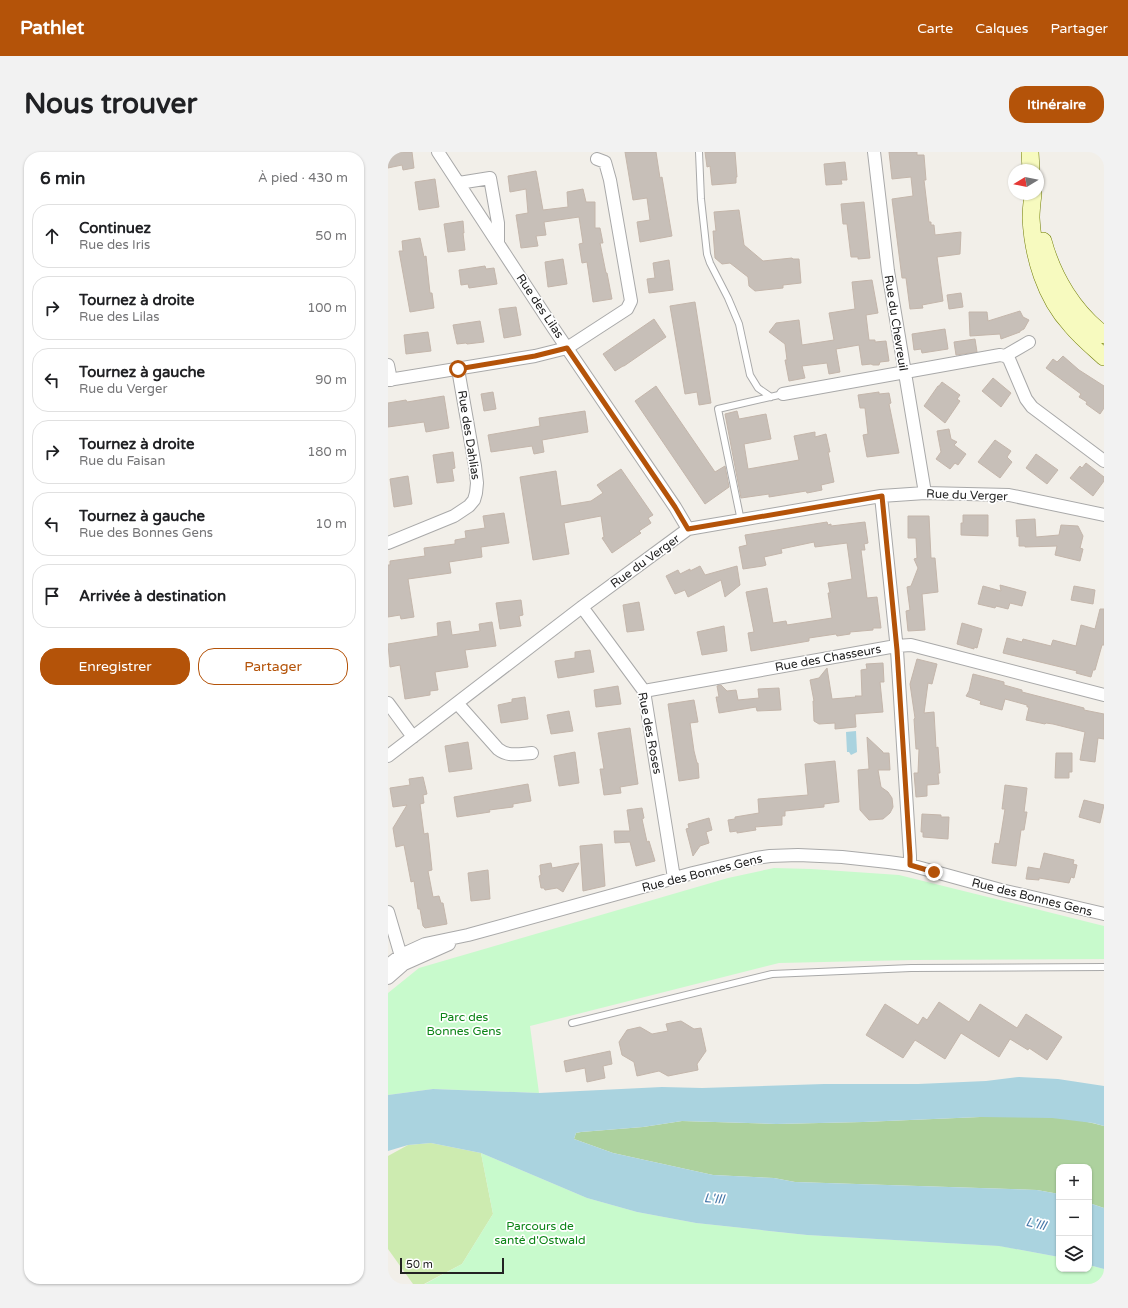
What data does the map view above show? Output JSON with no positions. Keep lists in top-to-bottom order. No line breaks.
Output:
{"streets":{"street":["Rue des Lilas","Rue du Chevreuil","Rue des Dahlias","Rue du Verger","Rue des Chasseurs","Rue des Roses","Rue des Bonnes Gens"]},"crossings":[["Rue des Lilas","Rue du Verger"],["Rue du Chevreuil","Rue du Verger"],["Rue du Verger","Rue des Roses"],["Rue des Chasseurs","Rue des Roses"],["Rue des Roses","Rue des Bonnes Gens"]],"water":["L'Ill"],"parks":["Parc des Bonnes Gens","Parcours de santé d'Ostwald"],"scale_bar":"50 m","north":"left","page":{"header":"Pathlet","nav":["Carte","Calques","Partager"],"buttons":["Itinéraire",["Enregistrer","Partager"]],"title":"Nous trouver","heading":["6 min","À pied · 430 m"],"list":[["Continuez","Rue des Iris","50 m"],["Tournez à droite","Rue des Lilas","100 m"],["Tournez à gauche","Rue du Verger","90 m"],["Tournez à droite","Rue du Faisan","180 m"],["Tournez à gauche","Rue des Bonnes Gens","10 m"],"Arrivée à destination"],"map_buttons":["+","−"],"scale":"50 m"}}
